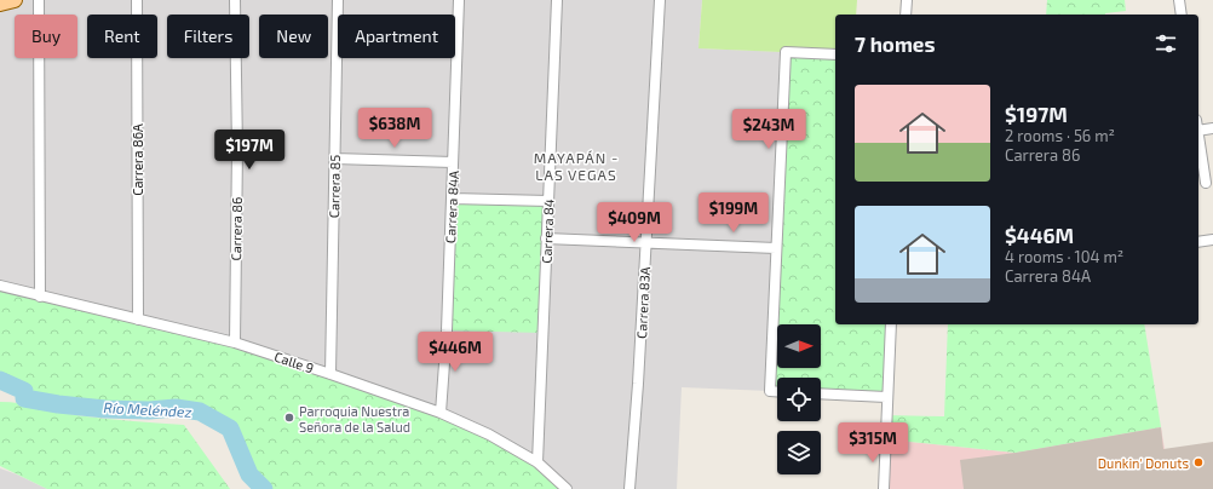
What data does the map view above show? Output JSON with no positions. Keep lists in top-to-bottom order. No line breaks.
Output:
{"streets":{"street":["Carrera 86A","Carrera 85","Carrera 84A","Carrera 86","Carrera 84","Carrera 83A","Calle 9"]},"crossings":[["Carrera 86A","Calle 9"],["Carrera 85","Calle 9"],["Carrera 84A","Calle 9"],["Carrera 86","Calle 9"],["Carrera 84","Calle 9"]],"districts":["MAYAPÁN - LAS VEGAS"],"water":["Río Meléndez"],"places":["Parroquia Nuestra Señora de la Salud","Dunkin' Donuts"],"north":"right","page":{"chip":["Buy","Rent","Filters","New","Apartment"],"heading":"7 homes","list":[{"name":"$197M","note":"2 rooms · 56 m² · Carrera 86"},{"name":"$446M","note":"4 rooms · 104 m² · Carrera 84A"}],"price":["$638M","$243M","$197M","$199M","$409M","$446M","$315M"]}}
